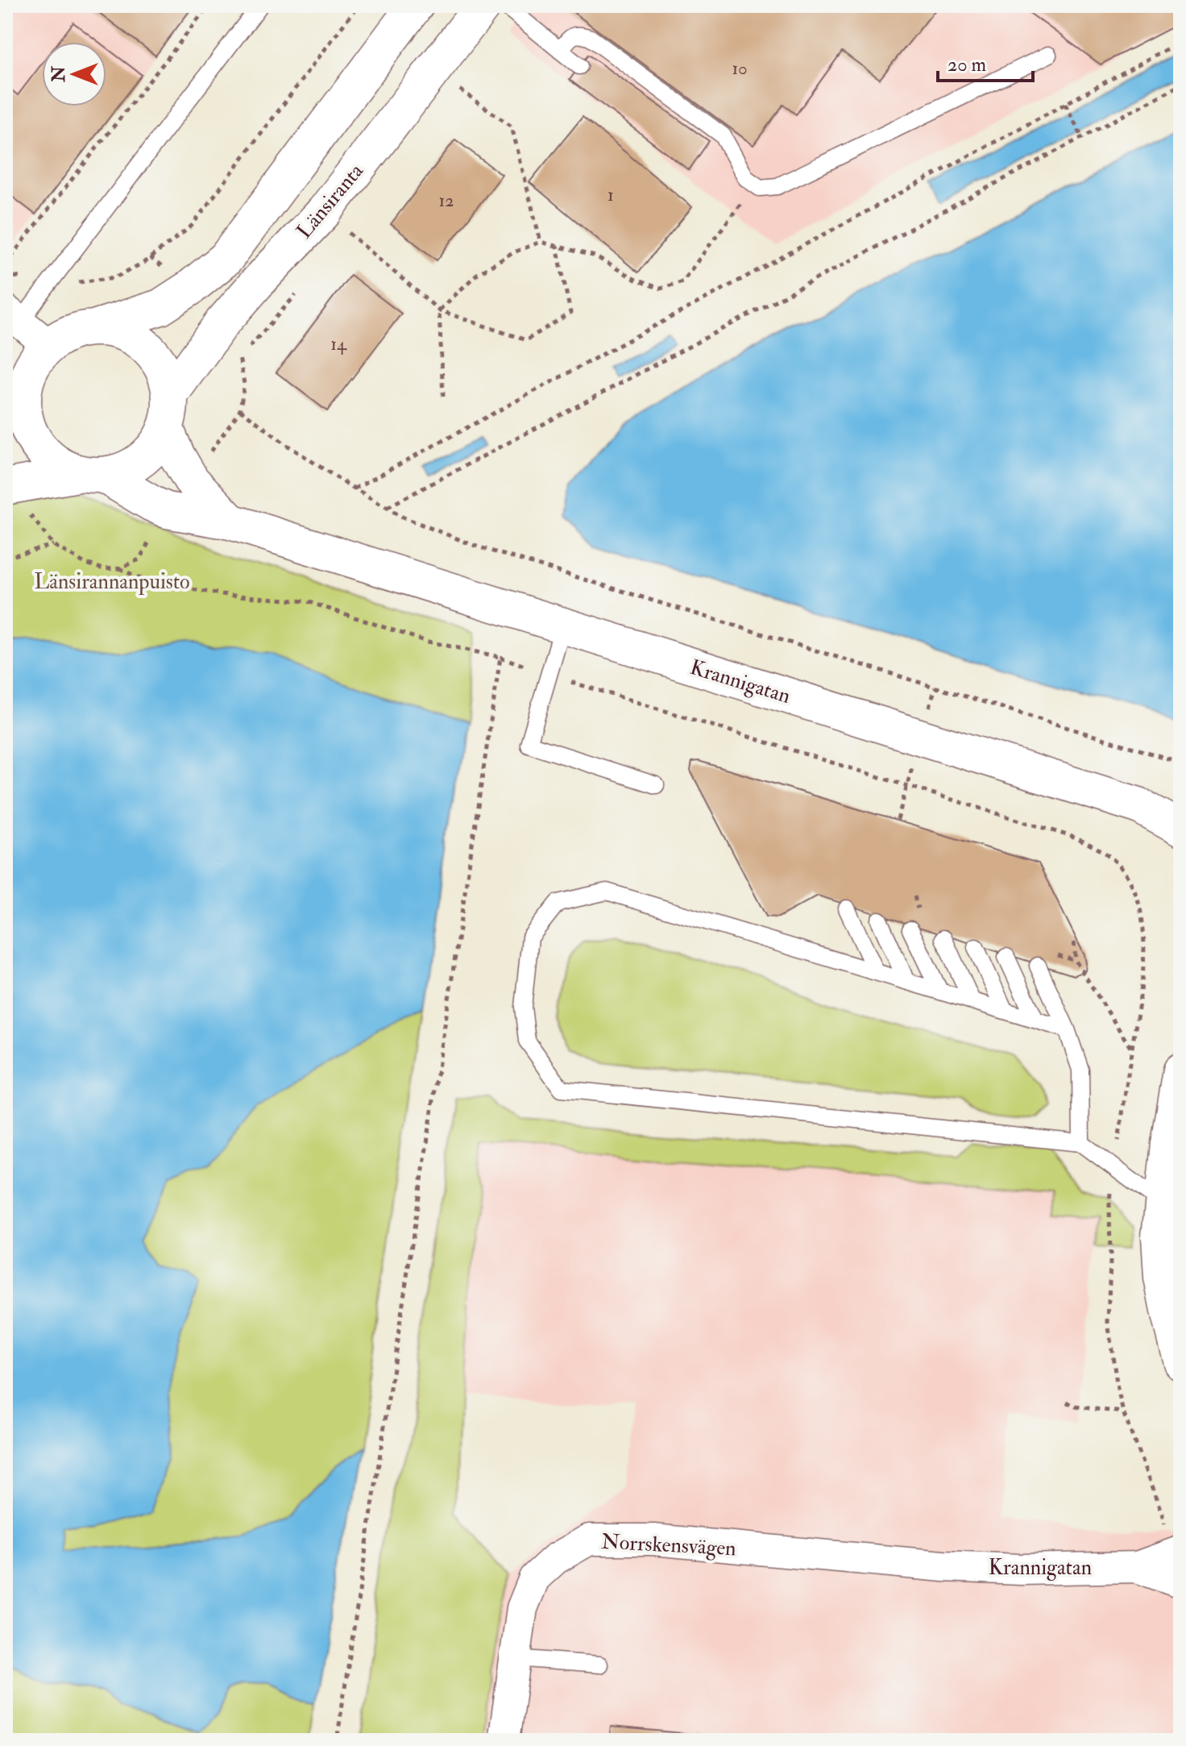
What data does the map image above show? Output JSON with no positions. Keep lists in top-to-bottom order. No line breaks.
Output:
{"streets":{"street":["Länsiranta","Krannigatan","Norrskensvägen"]},"crossings":[["Länsiranta","Krannigatan"],["Krannigatan","Norrskensvägen"]],"parks":["Länsirannanpuisto"],"house_numbers":["10","1","12","14"],"scale_bar":"20 m","north":"left"}
